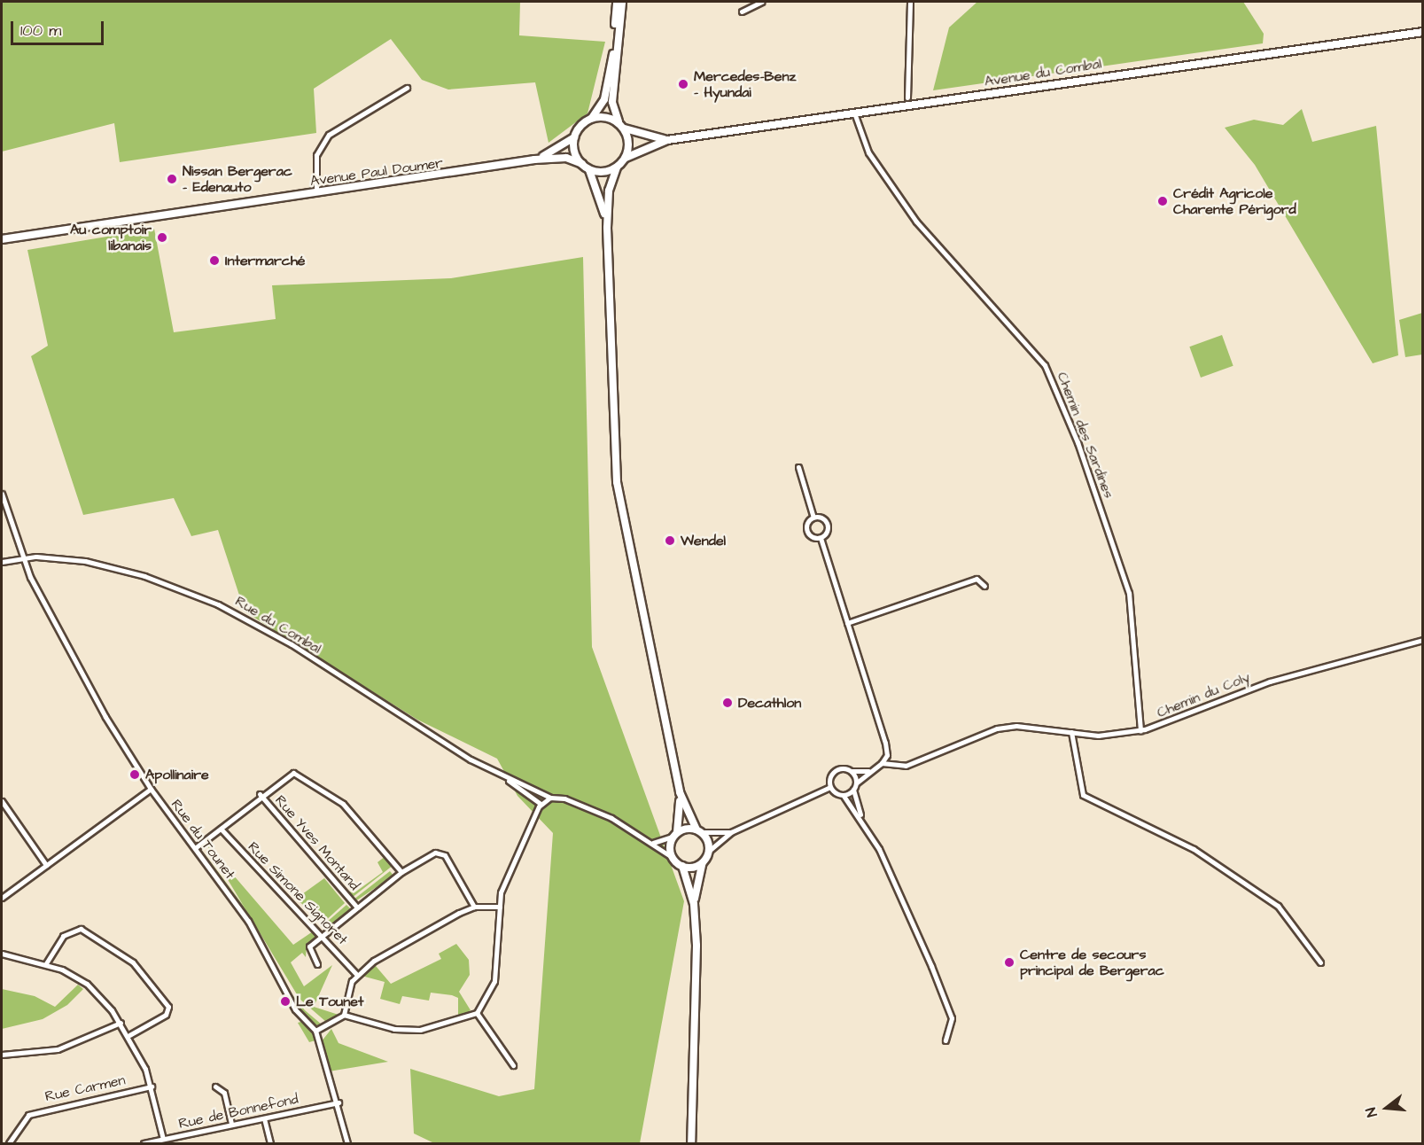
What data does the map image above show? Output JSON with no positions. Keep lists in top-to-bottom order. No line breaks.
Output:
{"streets":{"main road":["Avenue du Combal","Avenue Paul Doumer"],"street":["Chemin des Sardines","Rue du Combal","Chemin du Coly","Rue du Tounet","Rue Yves Montand","Rue Simone Signoret","Rue Carmen","Rue de Bonnefond"]},"crossings":[["Avenue du Combal","Chemin des Sardines"],["Chemin des Sardines","Chemin du Coly"],["Rue du Combal","Rue du Tounet"],["Rue du Tounet","Rue de Bonnefond"]],"places":["Mercedes-Benz - Hyundai","Nissan Bergerac - Edenauto","Crédit Agricole Charente Périgord","Au comptoir libanais","Intermarché","Wendel","Decathlon","Apollinaire","Centre de secours principal de Bergerac","Le Tounet"],"scale_bar":"100 m","north":"left"}
